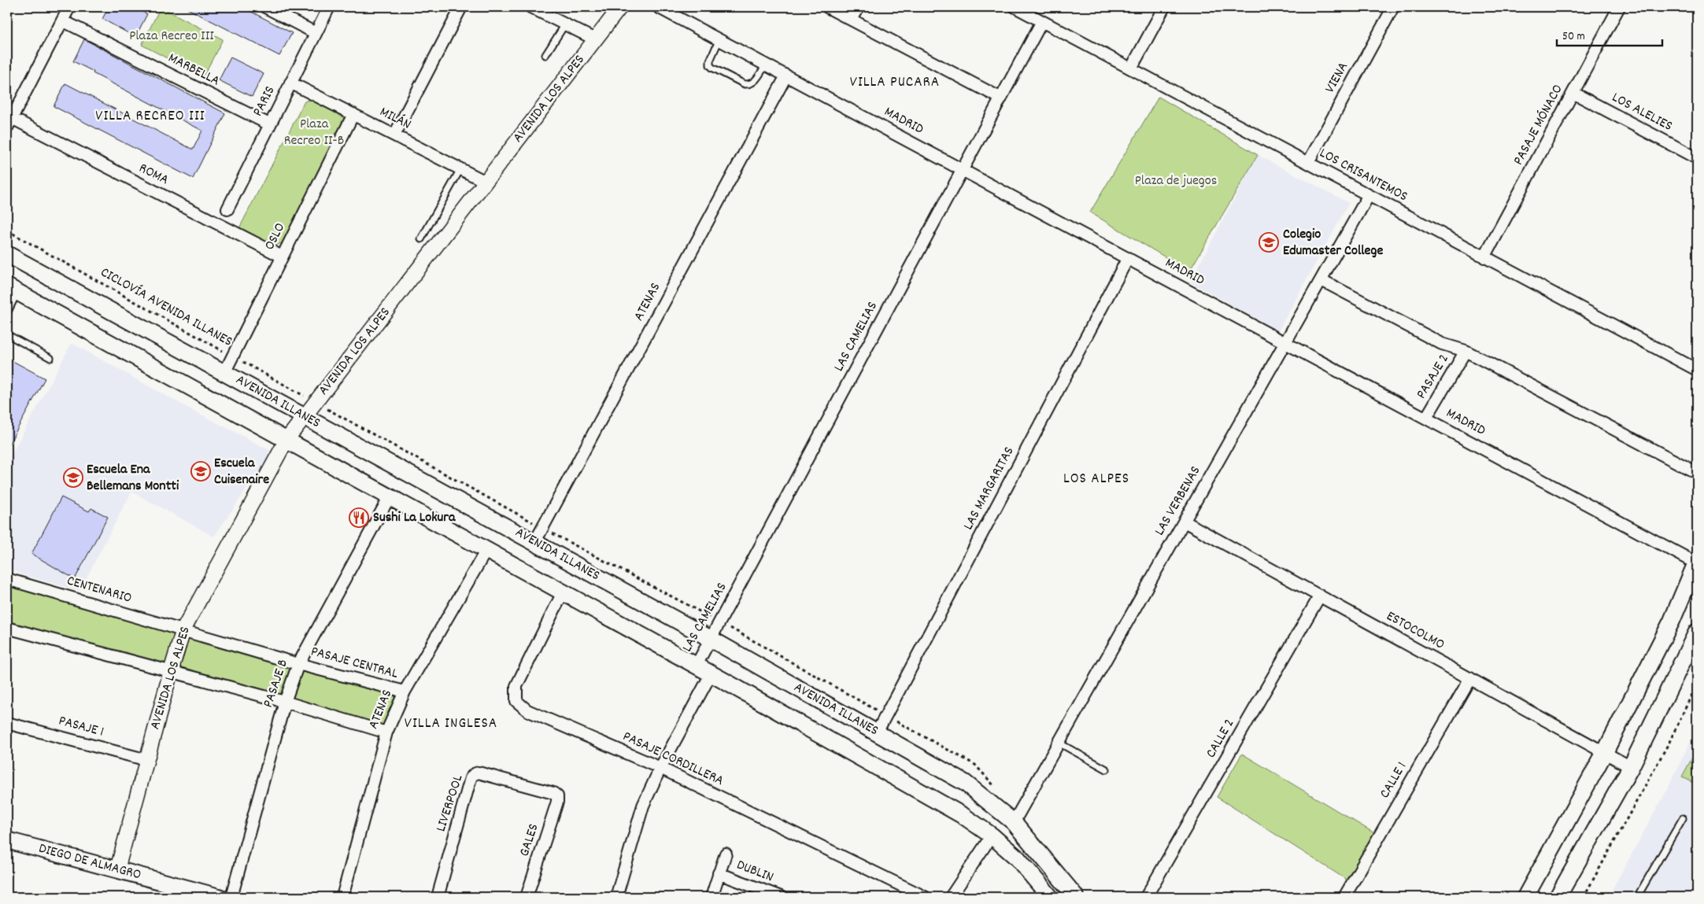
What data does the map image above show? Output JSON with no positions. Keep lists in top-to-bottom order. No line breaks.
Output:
{"streets":{"main road":["AVENIDA ILLANES","DIEGO DE ALMAGRO"],"street":["MARBELLA","VIENA","AVENIDA LOS ALPES","PARIS","LOS ALELIES","MILÁN","MADRID","PASAJE MÓNACO","ROMA","LOS CRISANTEMOS","OSLO","ATENAS","LAS CAMELIAS","PASAJE 2","LAS MARGARITAS","LAS VERBENAS","CENTENARIO","ESTOCOLMO","PASAJE CENTRAL","PASAJE B","PASAJE 1","CALLE 2","PASAJE CORDILLERA","CALLE 1","LIVERPOOL","GALES","DUBLIN"],"path":["CICLOVÍA AVENIDA ILLANES"]},"crossings":[["MARBELLA","PARIS"],["VIENA","LOS CRISANTEMOS"],["AVENIDA LOS ALPES","MILÁN"],["AVENIDA LOS ALPES","CICLOVÍA AVENIDA ILLANES"],["AVENIDA LOS ALPES","AVENIDA ILLANES"],["AVENIDA LOS ALPES","CENTENARIO"],["AVENIDA LOS ALPES","PASAJE CENTRAL"],["AVENIDA LOS ALPES","PASAJE 1"],["AVENIDA LOS ALPES","DIEGO DE ALMAGRO"],["PARIS","MILÁN"],["LOS ALELIES","PASAJE MÓNACO"],["MILÁN","OSLO"],["MADRID","ATENAS"],["MADRID","LAS CAMELIAS"],["MADRID","PASAJE 2"],["MADRID","LAS MARGARITAS"],["MADRID","LAS VERBENAS"],["PASAJE MÓNACO","LOS CRISANTEMOS"],["ROMA","OSLO"],["LOS CRISANTEMOS","LAS CAMELIAS"],["LOS CRISANTEMOS","LAS VERBENAS"],["OSLO","CICLOVÍA AVENIDA ILLANES"],["OSLO","AVENIDA ILLANES"],["ATENAS","AVENIDA ILLANES"],["ATENAS","PASAJE CENTRAL"],["LAS CAMELIAS","AVENIDA ILLANES"],["AVENIDA ILLANES","LAS MARGARITAS"],["AVENIDA ILLANES","LAS VERBENAS"],["AVENIDA ILLANES","PASAJE B"],["AVENIDA ILLANES","PASAJE CORDILLERA"],["LAS VERBENAS","ESTOCOLMO"],["CENTENARIO","PASAJE CENTRAL"],["ESTOCOLMO","CALLE 2"],["ESTOCOLMO","CALLE 1"],["PASAJE CENTRAL","PASAJE B"],["LIVERPOOL","GALES"]],"districts":["VILLA PUCARA","VILLA RECREO III","LOS ALPES","VILLA INGLESA"],"parks":["Plaza Recreo III","Plaza Recreo II-B","Plaza de juegos"],"places":{"school or university":["Colegio Edumaster College","Escuela Cuisenaire","Escuela Ena Bellemans Montti"],"restaurant":["Sushi La Lokura"]},"scale_bar":"50 m"}
